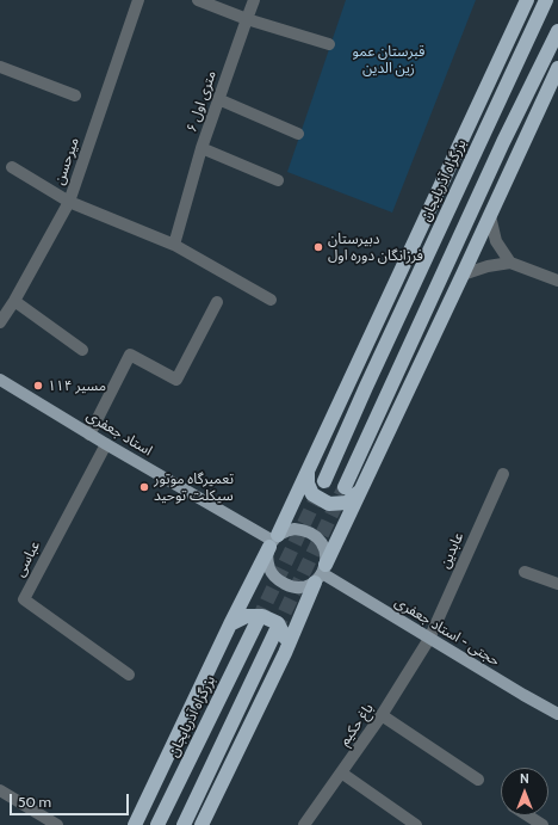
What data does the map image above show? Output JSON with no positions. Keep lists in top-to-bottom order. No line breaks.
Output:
{"streets":{"highway":["بزرگراه آذربایجان"],"main road":["استاد جعفری","حجتی - استاد جعفری"],"street":["۶ متری اول","میرحسن","عابدین","عباسی","باغ حکیم"]},"crossings":[["استاد جعفری","عباسی"],["استاد جعفری","حجتی - استاد جعفری"],["عابدین","حجتی - استاد جعفری"],["عابدین","باغ حکیم"],["حجتی - استاد جعفری","باغ حکیم"]],"parks":["قبرستان عمو زین الدین"],"places":["دبیرستان فرزانگان دوره اول","مسیر ۱۱۴","تعمیرگاه موتور سیکلت توحید"],"scale_bar":"50 m","north":"top"}
